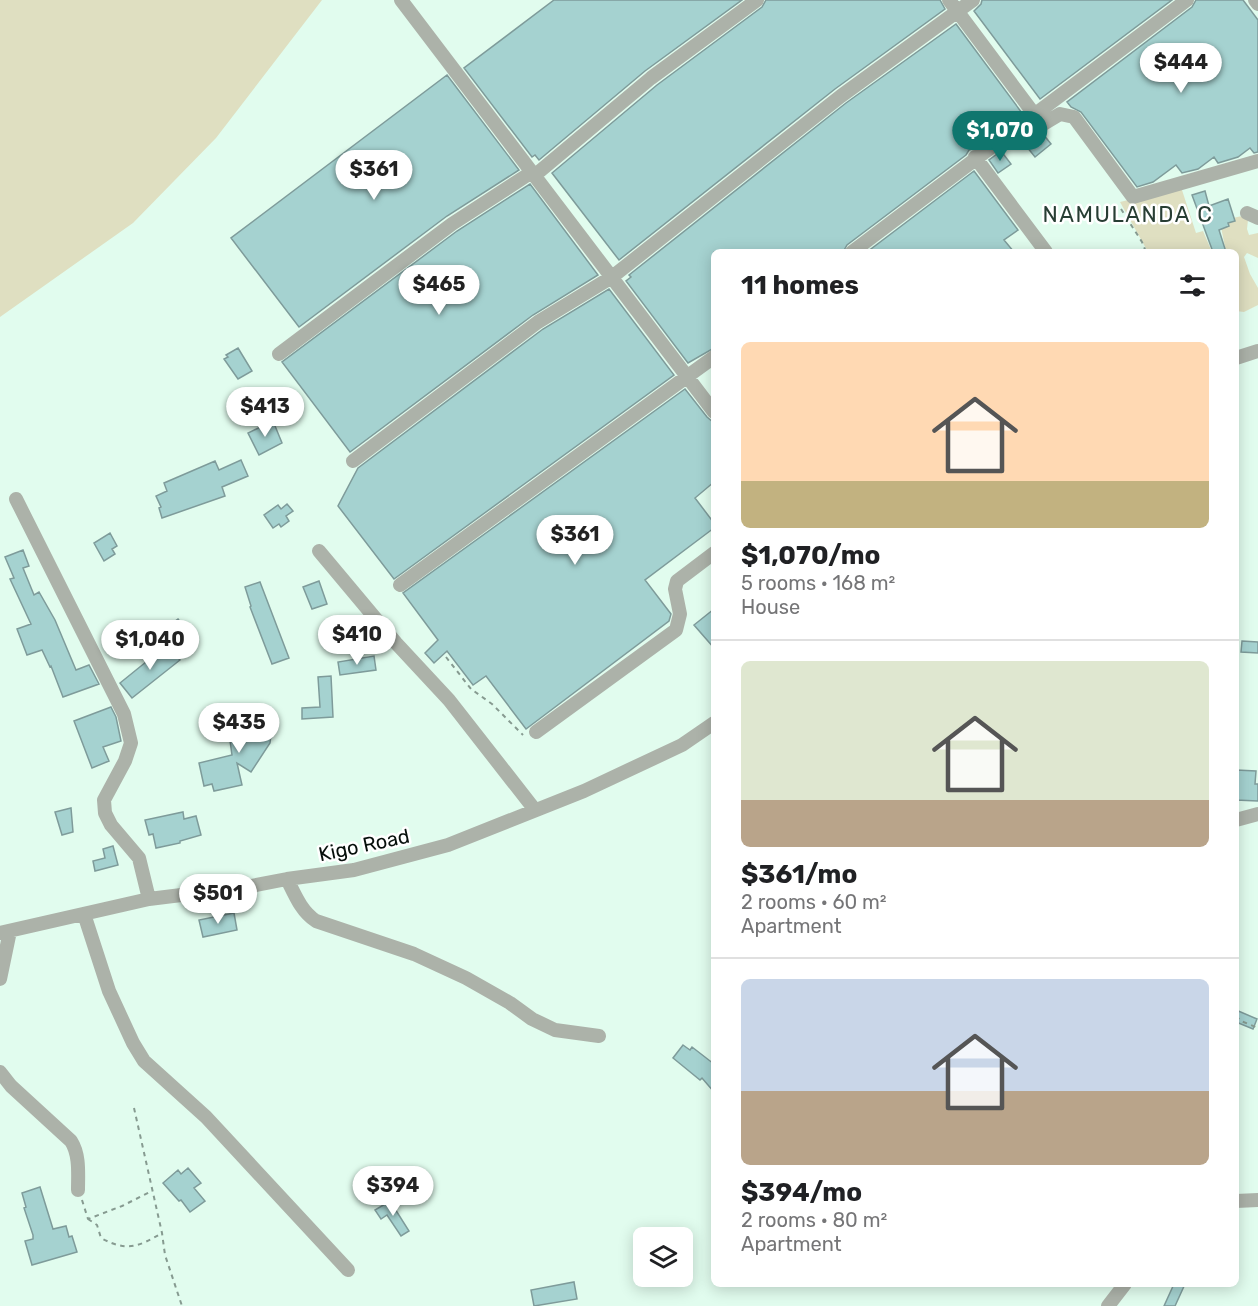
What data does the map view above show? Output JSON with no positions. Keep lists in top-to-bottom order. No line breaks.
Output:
{"streets":{"street":["Kigo Road"]},"districts":["NAMULANDA C"],"page":{"price":["$444","$1,070","$361","$465","$413","$361","$410","$1,040","$435","$501","$394"],"heading":"11 homes","list":[{"name":"$1,070/mo","note":"5 rooms · 168 m² · House"},{"name":"$361/mo","note":"2 rooms · 60 m² · Apartment"},{"name":"$394/mo","note":"2 rooms · 80 m² · Apartment"}]}}
